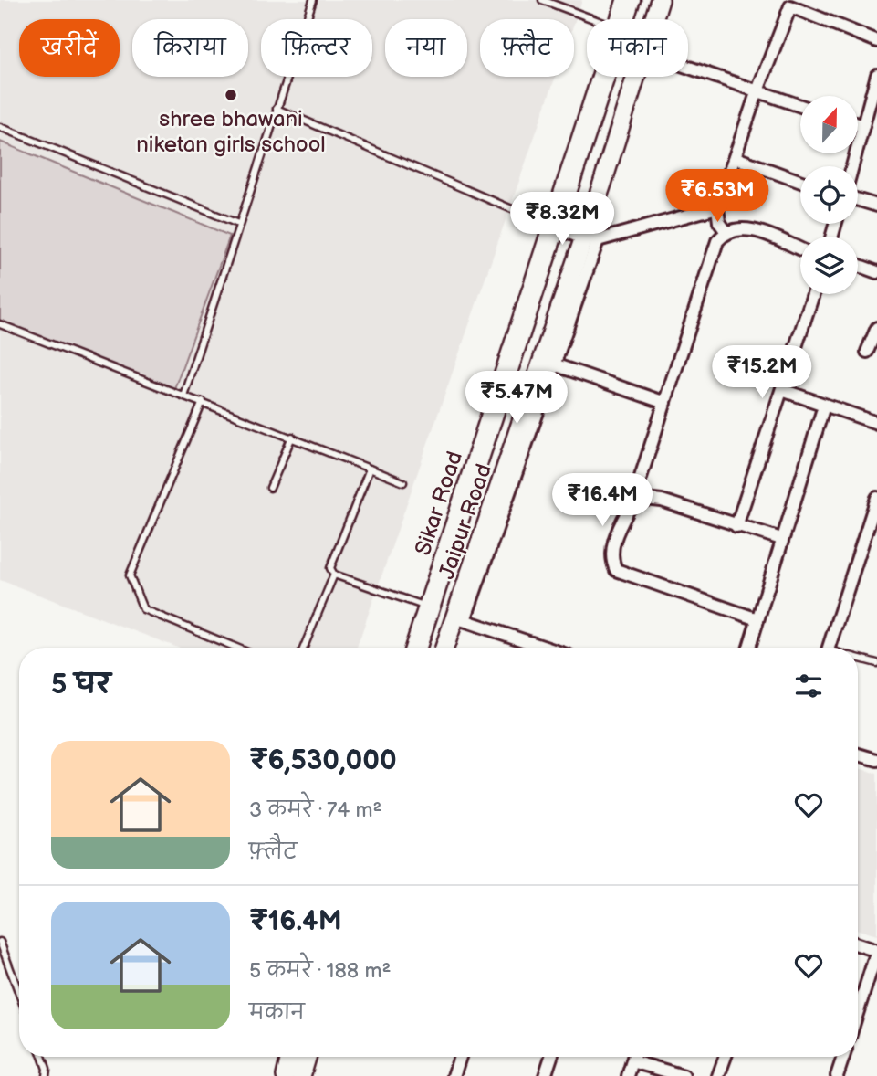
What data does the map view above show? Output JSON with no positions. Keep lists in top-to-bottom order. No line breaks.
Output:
{"streets":{"main road":["Sikar Road","Jaipur Road"]},"places":["shree bhawani niketan girls school"],"north":"top","page":{"chip":["खरीदें","किराया","फ़िल्टर","नया","फ़्लैट","मकान"],"price":["₹6.53M","₹8.32M","₹15.2M","₹5.47M","₹16.4M"],"heading":"5 घर","list":[{"name":"₹6,530,000","note":"3 कमरे · 74 m² · फ़्लैट"},{"name":"₹16.4M","note":"5 कमरे · 188 m² · मकान"}]}}
